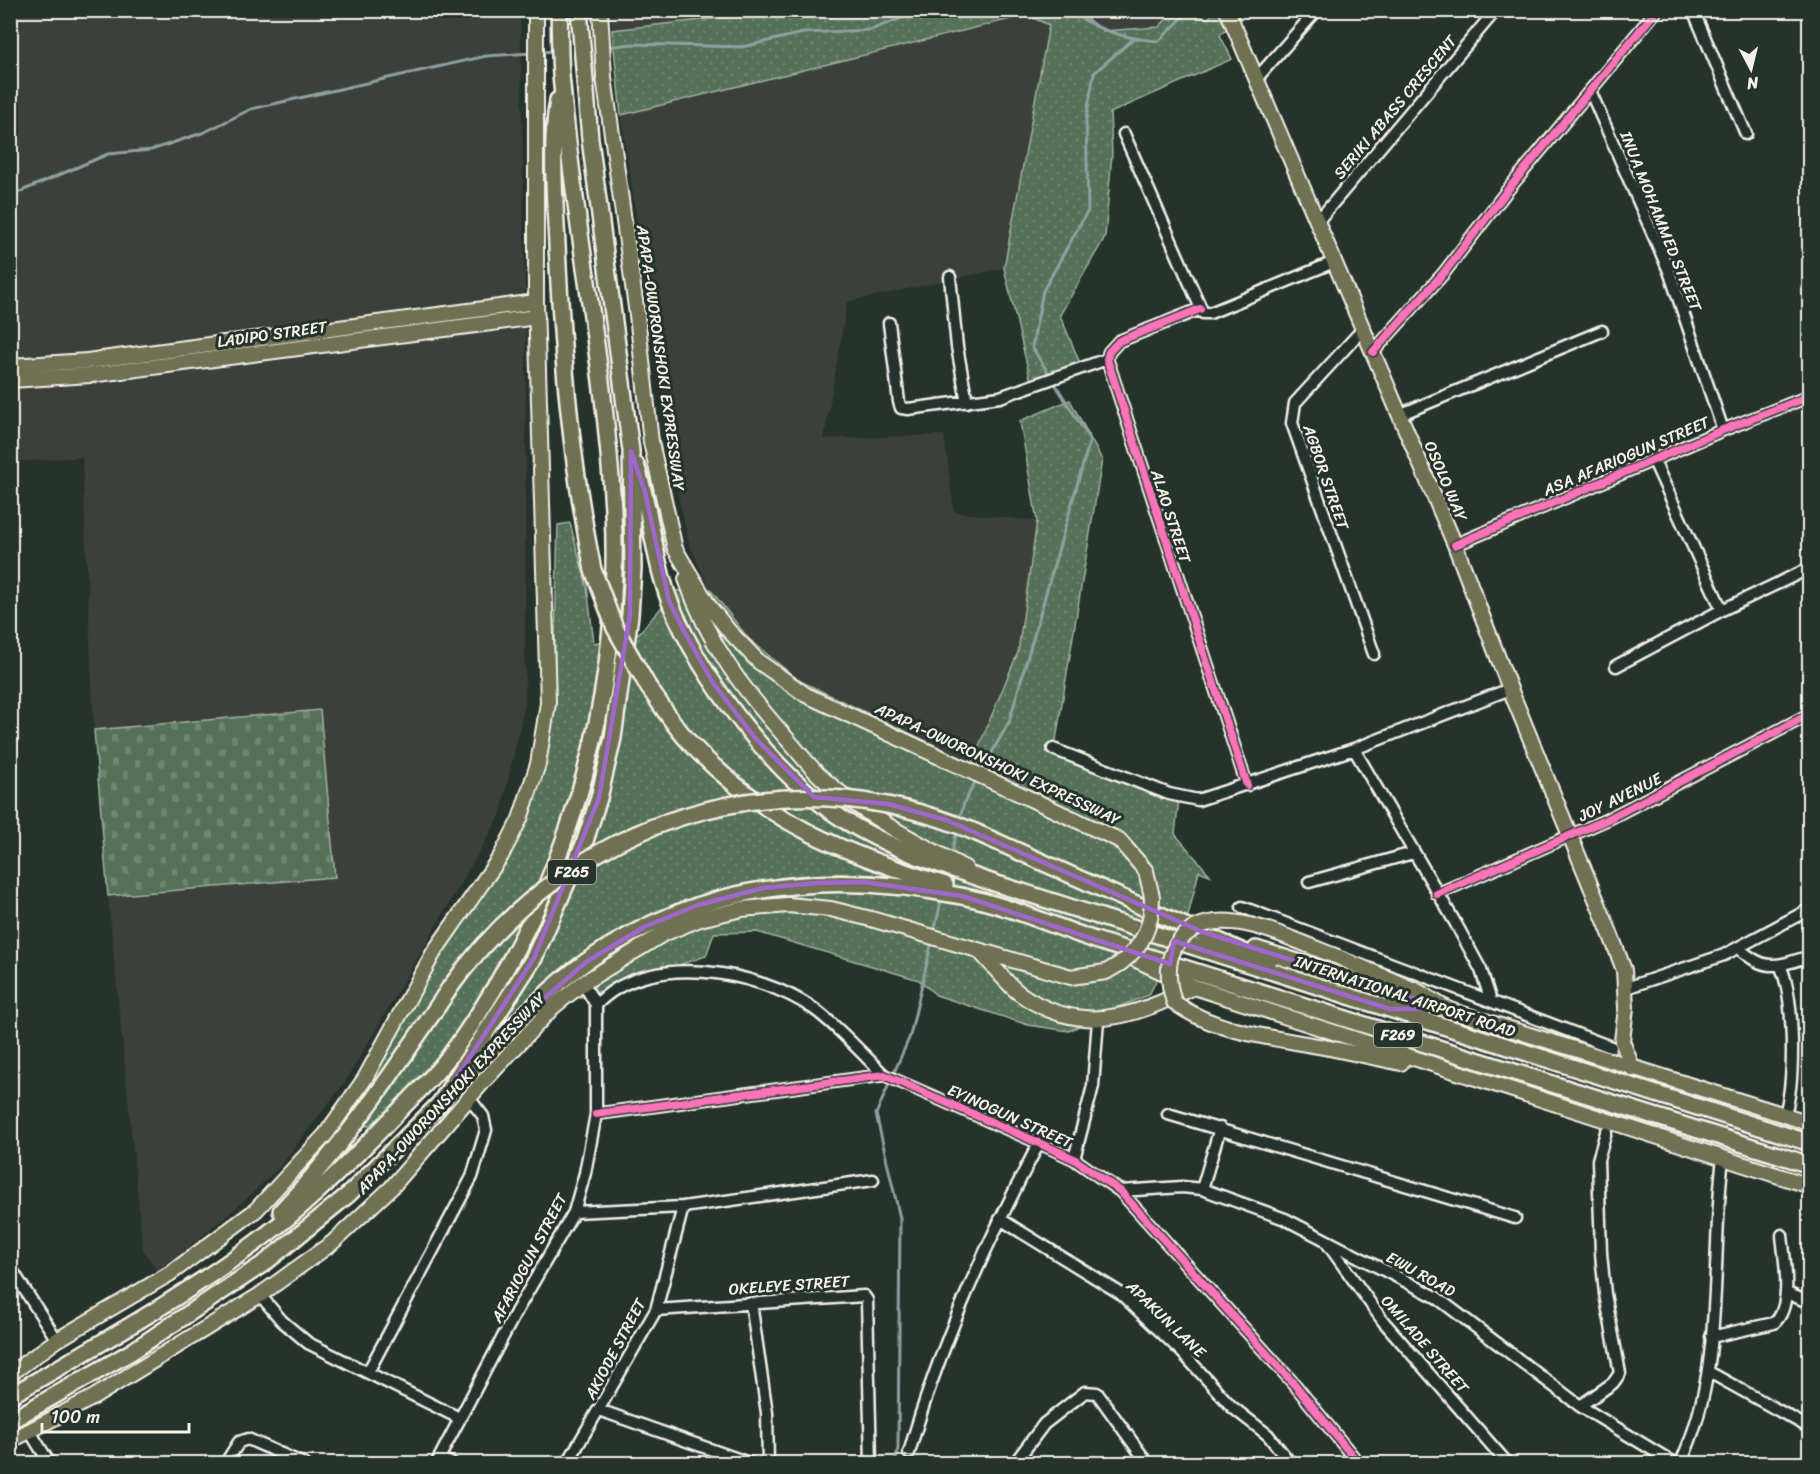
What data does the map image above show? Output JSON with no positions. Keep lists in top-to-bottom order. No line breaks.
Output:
{"streets":{"highway":["APAPA-OWORONSHOKI EXPRESSWAY","F265","INTERNATIONAL AIRPORT ROAD","F269"],"main road":["LADIPO STREET","OSOLO WAY"],"street":["SERIKI ABASS CRESCENT","INUA MOHAMMED STREET","ASA AFARIOGUN STREET","AGBOR STREET","ALAO STREET","JOY AVENUE","EYINOGUN STREET","AFARIOGUN STREET","EWU ROAD","OKELEYE STREET","APAKUN LANE","OMILADE STREET","AKIODE STREET"]},"crossings":[["SERIKI ABASS CRESCENT","OSOLO WAY"],["INUA MOHAMMED STREET","ASA AFARIOGUN STREET"],["APAPA-OWORONSHOKI EXPRESSWAY","INTERNATIONAL AIRPORT ROAD"],["ASA AFARIOGUN STREET","OSOLO WAY"],["AGBOR STREET","OSOLO WAY"],["OSOLO WAY","JOY AVENUE"],["OSOLO WAY","INTERNATIONAL AIRPORT ROAD"],["EYINOGUN STREET","AFARIOGUN STREET"],["EYINOGUN STREET","EWU ROAD"],["EWU ROAD","OMILADE STREET"],["OKELEYE STREET","AKIODE STREET"]],"scale_bar":"100 m","north":"bottom"}
